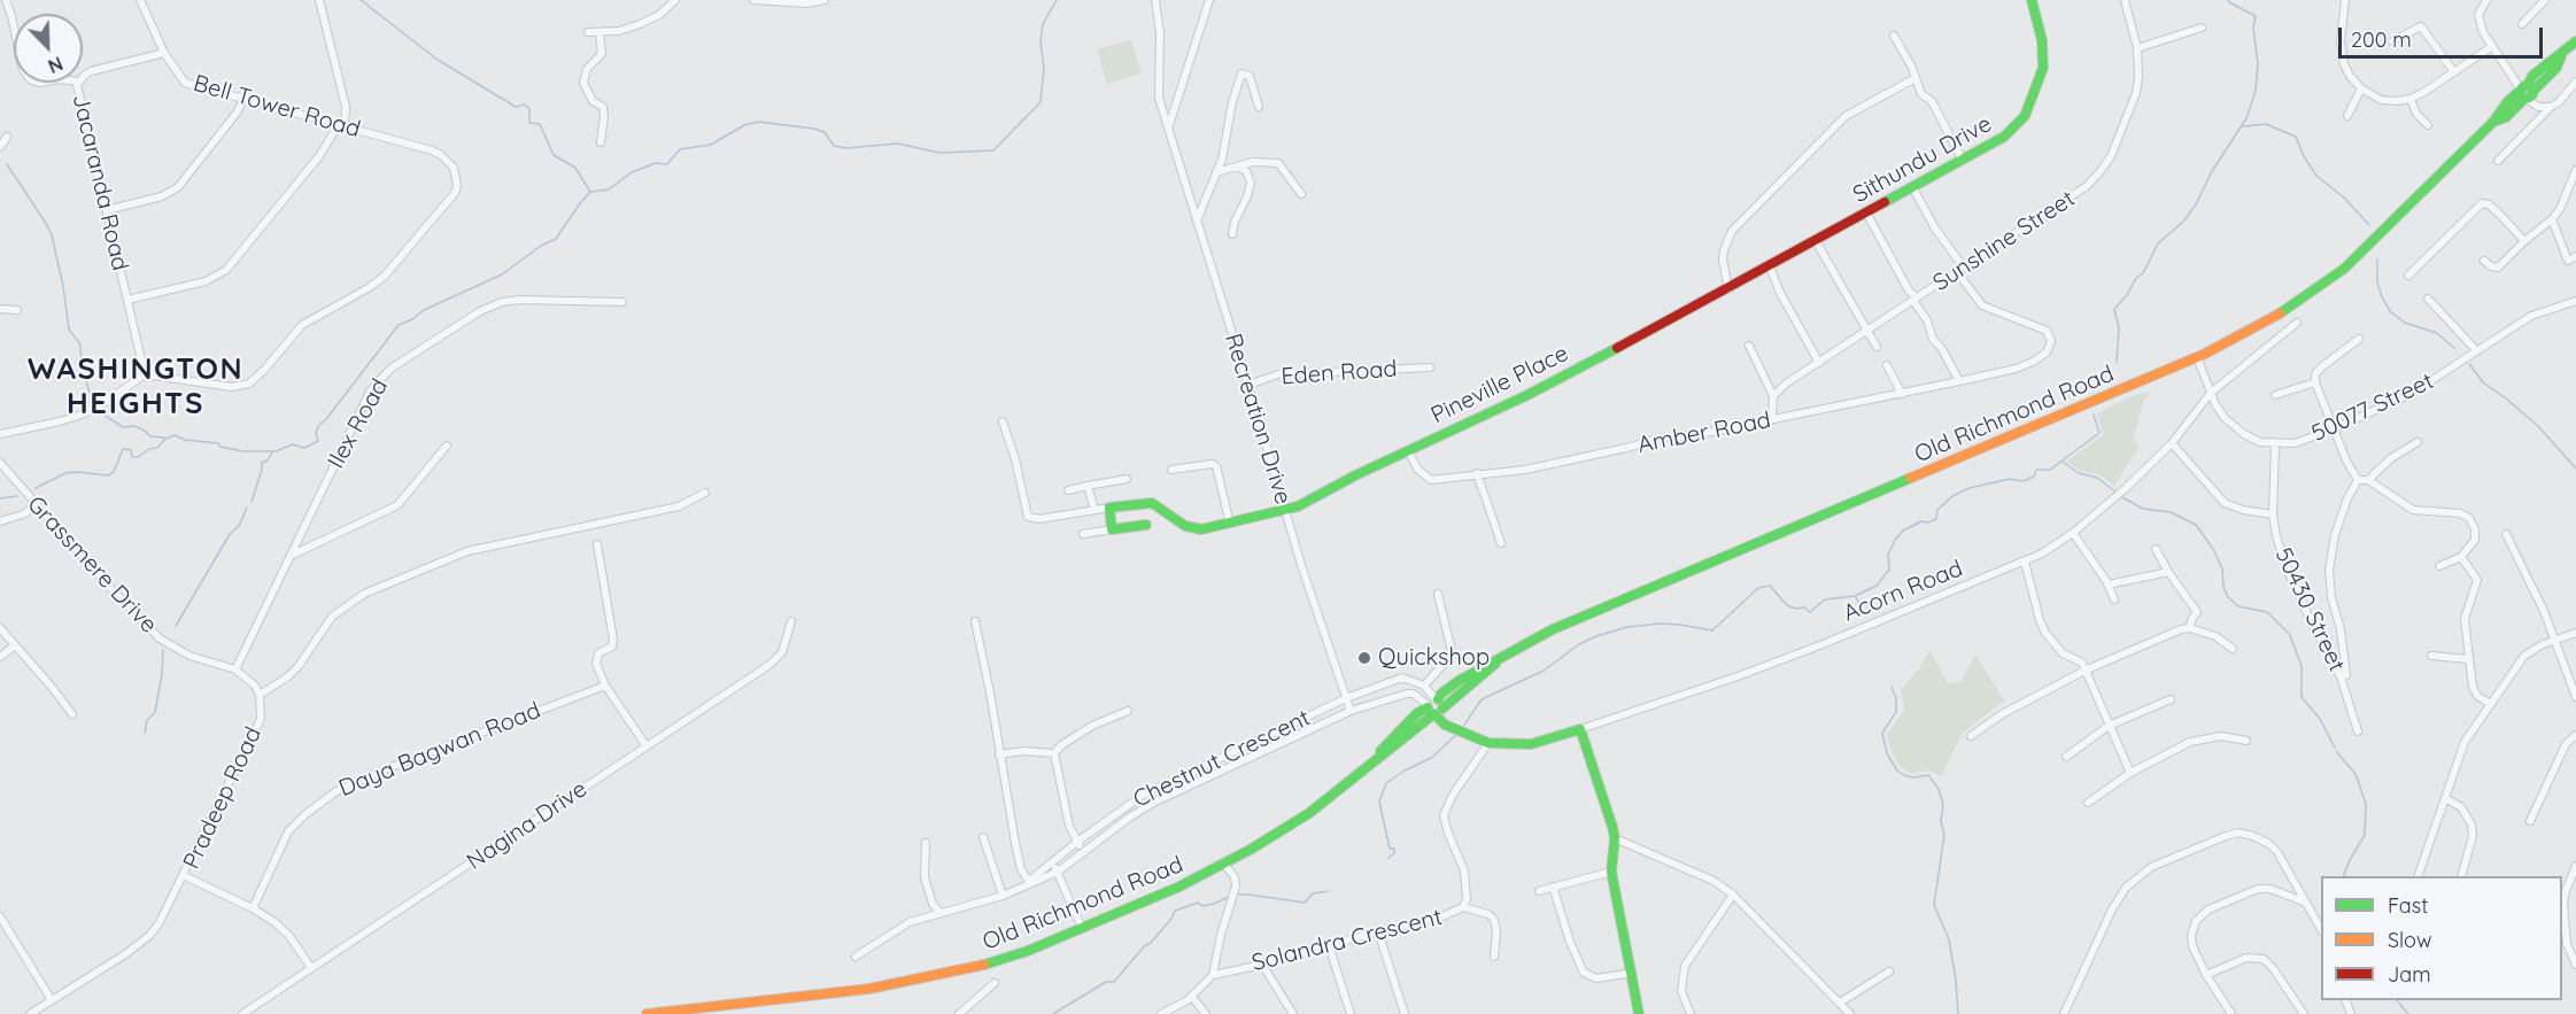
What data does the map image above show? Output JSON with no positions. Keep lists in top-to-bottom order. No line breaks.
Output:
{"streets":{"street":["Bell Tower Road","Sithundu Drive","Jacaranda Road","Sunshine Street","Eden Road","Pineville Place","50077 Street","Old Richmond Road","Recreation Drive","Ilex Road","Amber Road","Grassmere Drive","Acorn Road","50430 Street","Daya Bagwan Road","Chestnut Crescent","Pradeep Road","Nagina Drive","Solandra Crescent"]},"crossings":[["Bell Tower Road","Jacaranda Road"],["Sithundu Drive","Pineville Place"],["Sunshine Street","Amber Road"],["Eden Road","Recreation Drive"],["Pineville Place","Recreation Drive"],["Pineville Place","Amber Road"],["50077 Street","Old Richmond Road"],["50077 Street","Acorn Road"],["50077 Street","50430 Street"],["Old Richmond Road","Acorn Road"],["Old Richmond Road","Chestnut Crescent"],["Recreation Drive","Chestnut Crescent"],["Ilex Road","Grassmere Drive"],["Acorn Road","Chestnut Crescent"],["Acorn Road","Solandra Crescent"],["Daya Bagwan Road","Pradeep Road"],["Pradeep Road","Nagina Drive"]],"districts":["WASHINGTON HEIGHTS"],"places":["Quickshop"],"legend":["Fast","Slow","Jam"],"scale_bar":"200 m","north":"bottom right"}
